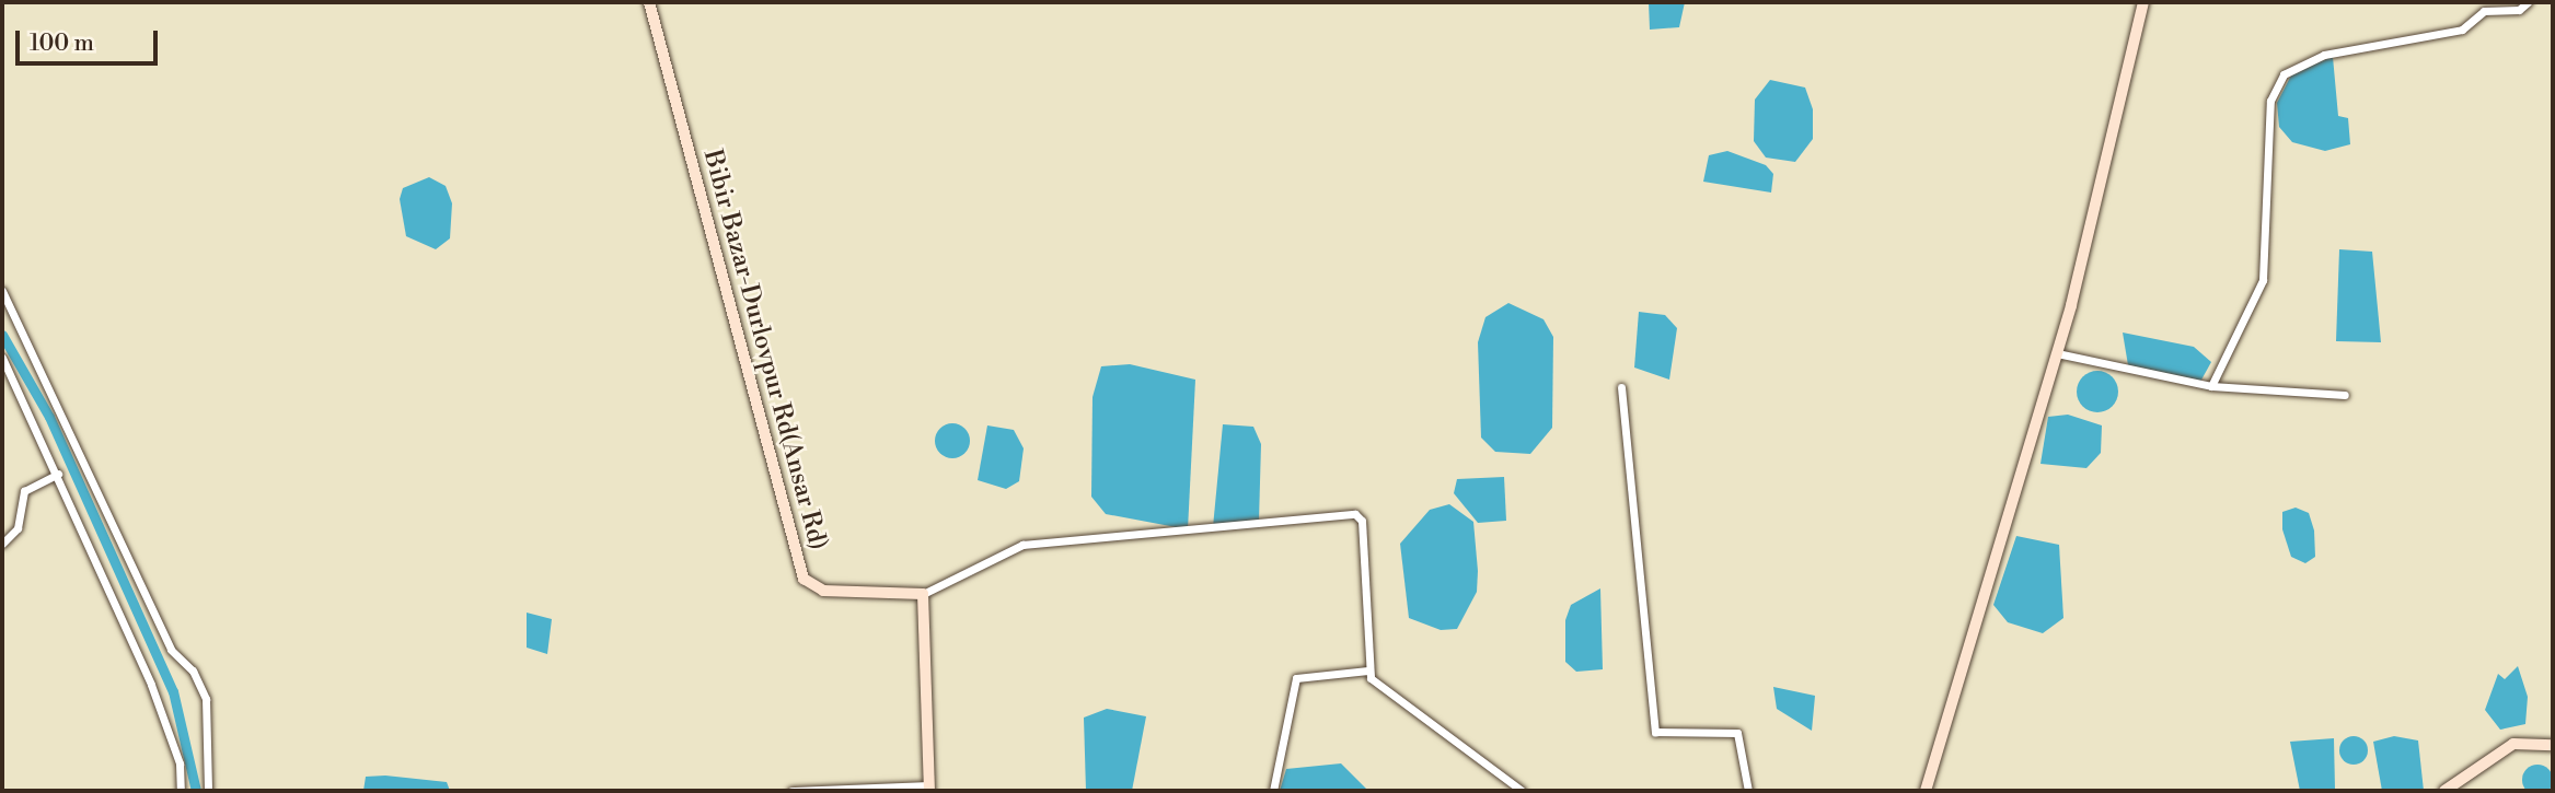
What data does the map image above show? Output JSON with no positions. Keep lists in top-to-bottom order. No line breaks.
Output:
{"streets":{"street":["Bibir Bazar-Durlovpur Rd(Ansar Rd)"]},"scale_bar":"100 m"}
